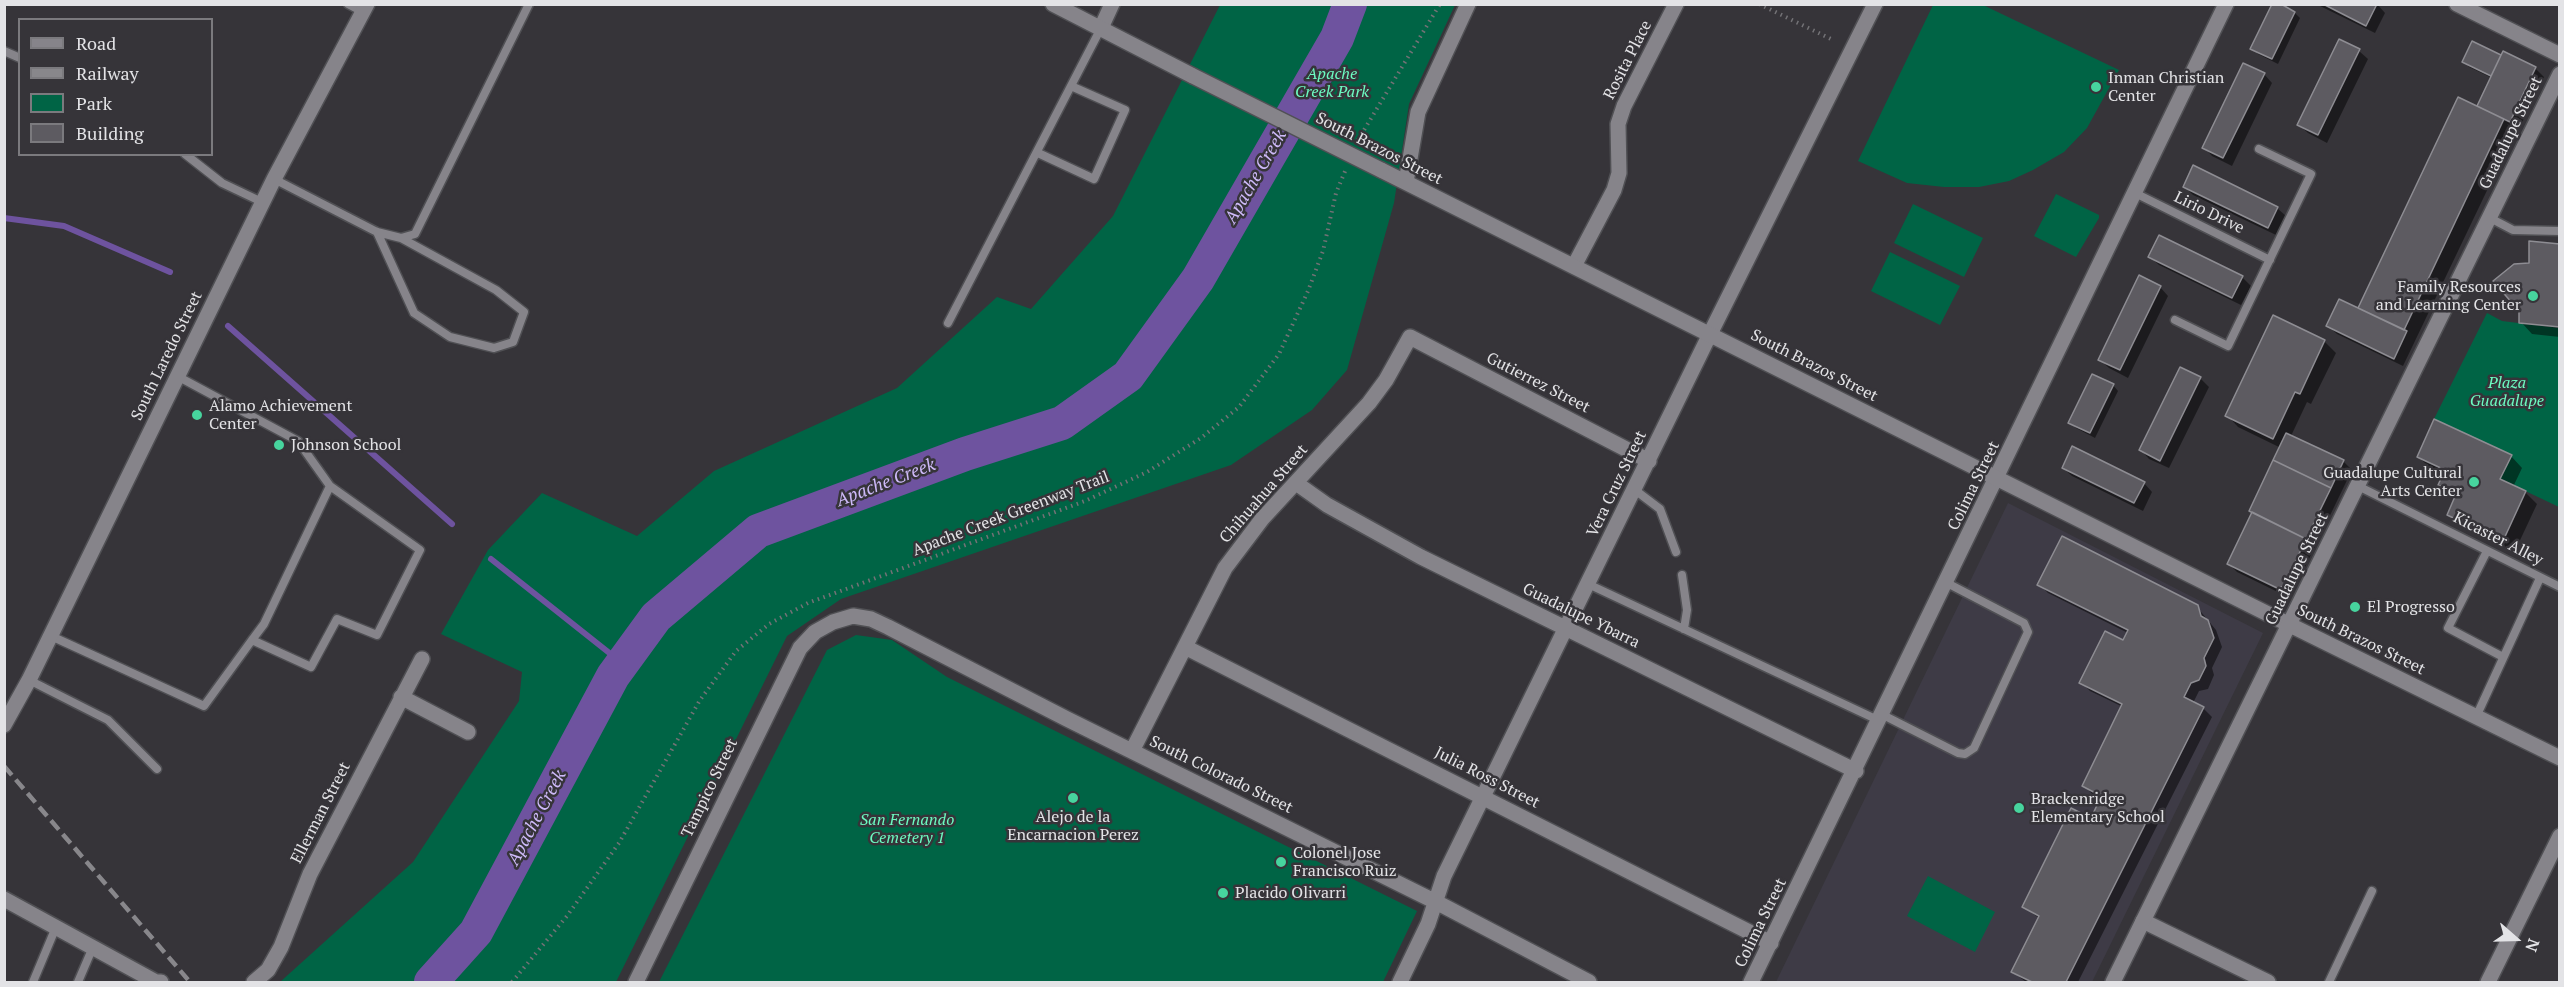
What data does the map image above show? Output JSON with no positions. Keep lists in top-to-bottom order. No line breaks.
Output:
{"streets":{"street":["Rosita Place","Guadalupe Street","South Brazos Street","South Laredo Street","Gutierrez Street","Vera Cruz Street","Colima Street","Chihuahua Street","Guadalupe Ybarra","South Colorado Street","Julia Ross Street","Tampico Street","Ellerman Street"],"lane":["Lirio Drive","Kicaster Alley"],"path":["Apache Creek Greenway Trail"]},"crossings":[["Rosita Place","South Brazos Street"],["Guadalupe Street","South Brazos Street"],["Guadalupe Street","Kicaster Alley"],["South Brazos Street","Vera Cruz Street"],["South Brazos Street","Colima Street"],["Lirio Drive","Colima Street"],["Gutierrez Street","Vera Cruz Street"],["Gutierrez Street","Chihuahua Street"],["Vera Cruz Street","Guadalupe Ybarra"],["Vera Cruz Street","South Colorado Street"],["Vera Cruz Street","Julia Ross Street"],["Colima Street","Guadalupe Ybarra"],["Colima Street","Julia Ross Street"],["Chihuahua Street","Guadalupe Ybarra"],["Chihuahua Street","South Colorado Street"],["Chihuahua Street","Julia Ross Street"],["South Colorado Street","Tampico Street"]],"water":["Apache Creek"],"parks":["Apache Creek Park","Plaza Guadalupe","San Fernando Cemetery 1"],"places":["Inman Christian Center","Family Resources and Learning Center","Alamo Achievement Center","Johnson School","Guadalupe Cultural Arts Center","El Progresso","Alejo de la Encarnacion Perez","Brackenridge Elementary School","Colonel Jose Francisco Ruiz","Placido Olivarri"],"legend":["Road","Railway","Park","Building"],"north":"right"}
